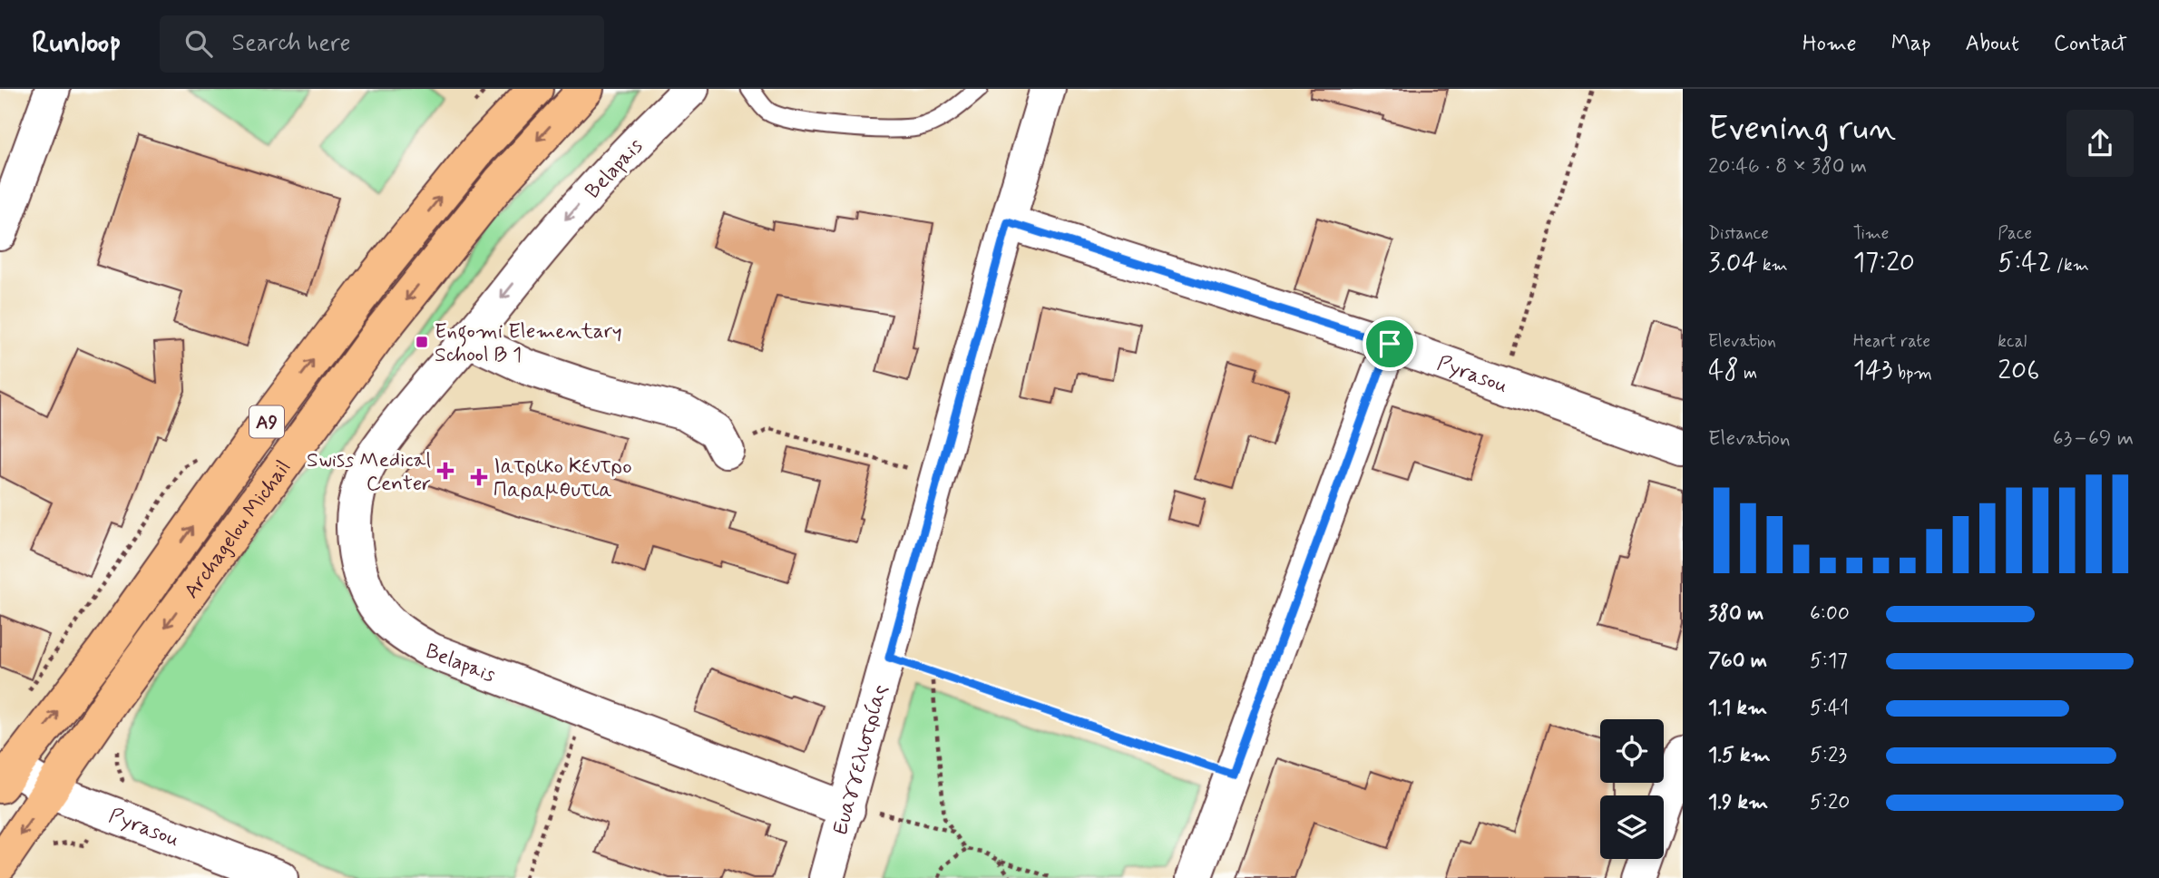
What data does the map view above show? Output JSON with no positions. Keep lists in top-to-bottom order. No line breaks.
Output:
{"streets":{"main road":["A9","Archagelou Michail"],"street":["Belapais","Pyrasou","Ευαγγελιστρίας"]},"crossings":[["Belapais","Ευαγγελιστρίας"],["Pyrasou","Archagelou Michail"],["Pyrasou","Ευαγγελιστρίας"]],"places":{"transit":["Engomi Elementary School B 1"],"health":["Swiss Medical Center","Ιατρικο Κεντρο Παραμθυτια"]},"page":{"header":"Runloop","search":"Search here","nav":["Home","Map","About","Contact"],"heading":["Evening run","20:46 · 8 × 380 m"],"stats":[["Distance","3.04 km"],["Time","17:20"],["Pace","5:42 /km"],["Elevation","48 m"],["Heart rate","143 bpm"],["kcal","206"]],"chart":["Elevation","63–69 m"],"list":[{"name":"380 m","note":"6:00"},{"name":"760 m","note":"5:17"},{"name":"1.1 km","note":"5:41"},{"name":"1.5 km","note":"5:23"},{"name":"1.9 km","note":"5:20"}]}}
